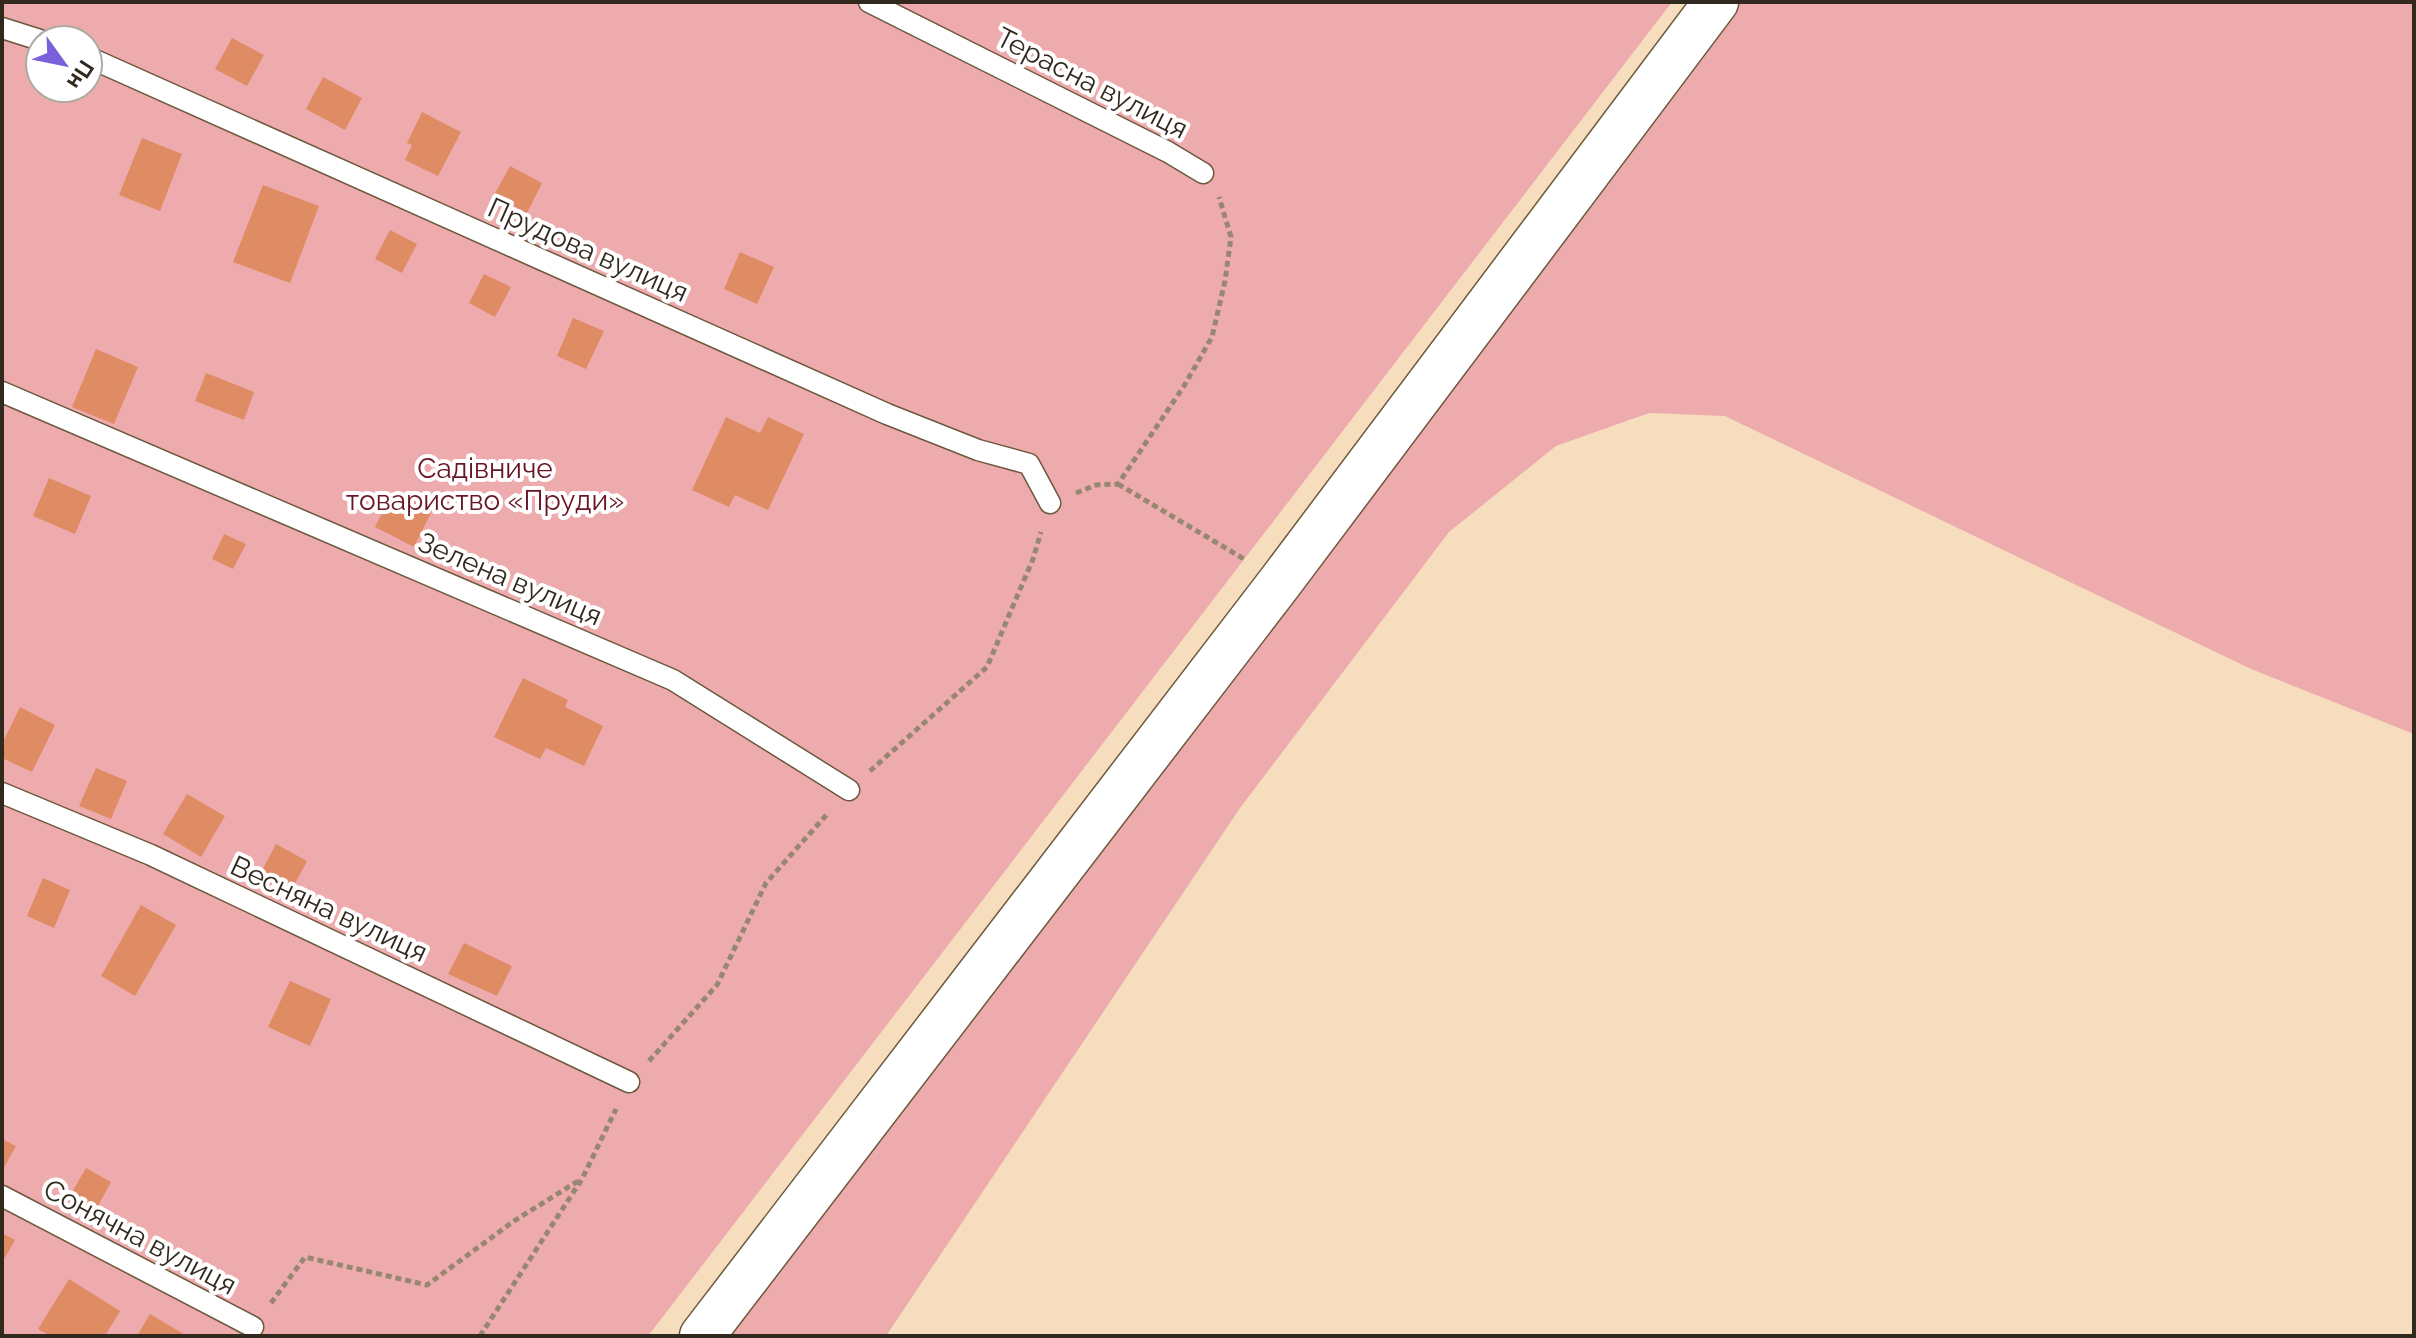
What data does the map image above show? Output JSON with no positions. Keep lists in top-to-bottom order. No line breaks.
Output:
{"streets":{"lane":["Терасна вулиця","Прудова вулиця","Зелена вулиця","Весняна вулиця","Сонячна вулиця"]},"parks":["Садівниче товариство «Пруди»"],"north":"bottom right"}
